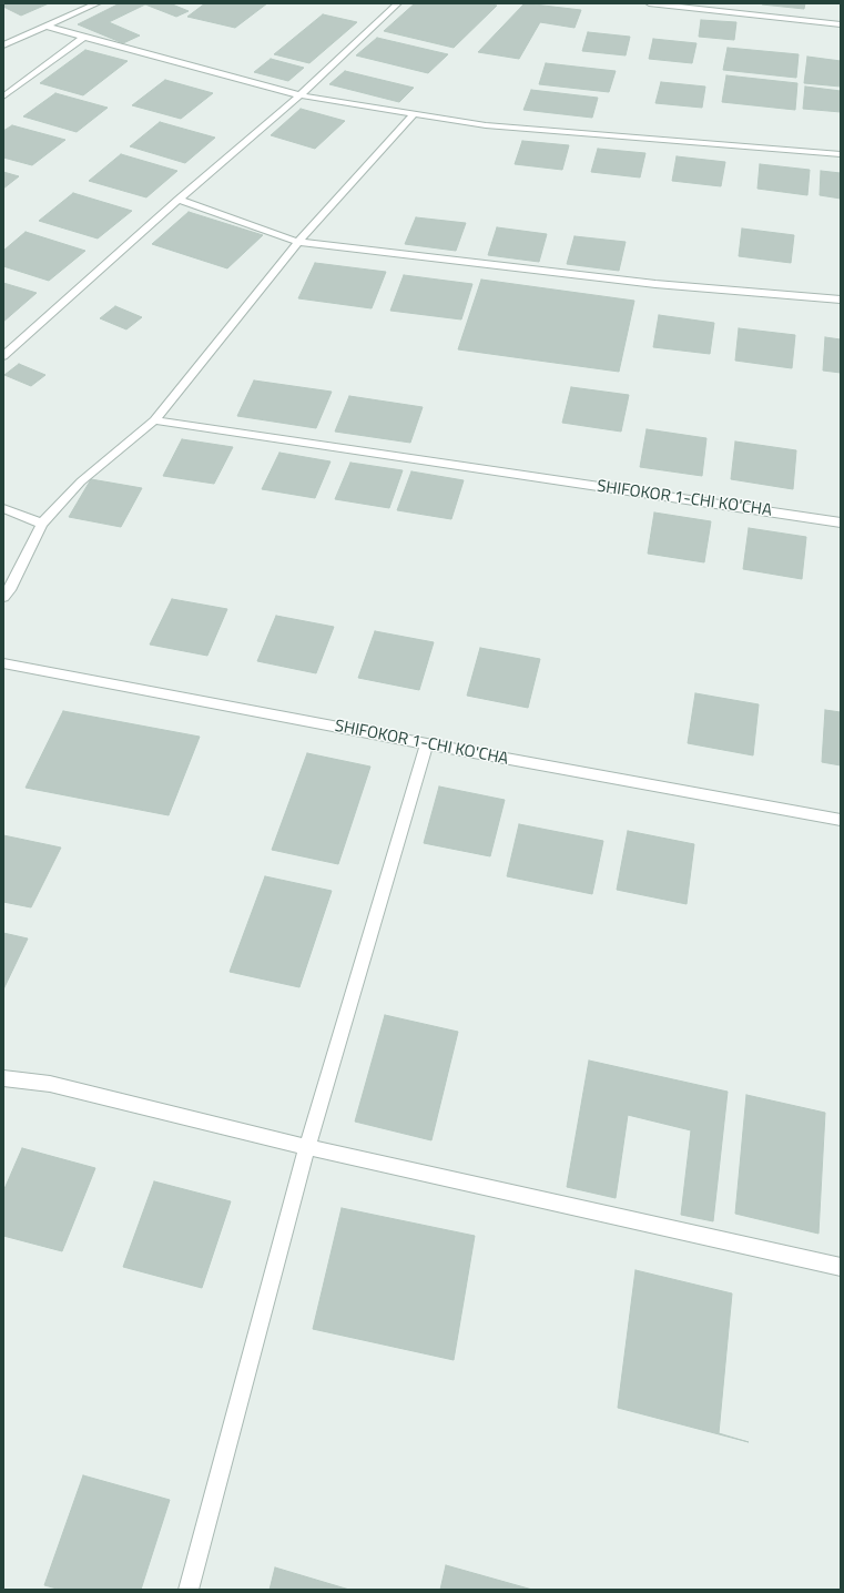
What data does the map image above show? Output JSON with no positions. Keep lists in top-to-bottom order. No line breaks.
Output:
{"streets":{"street":["SHIFOKOR 1-CHI KO'CHA"]}}
